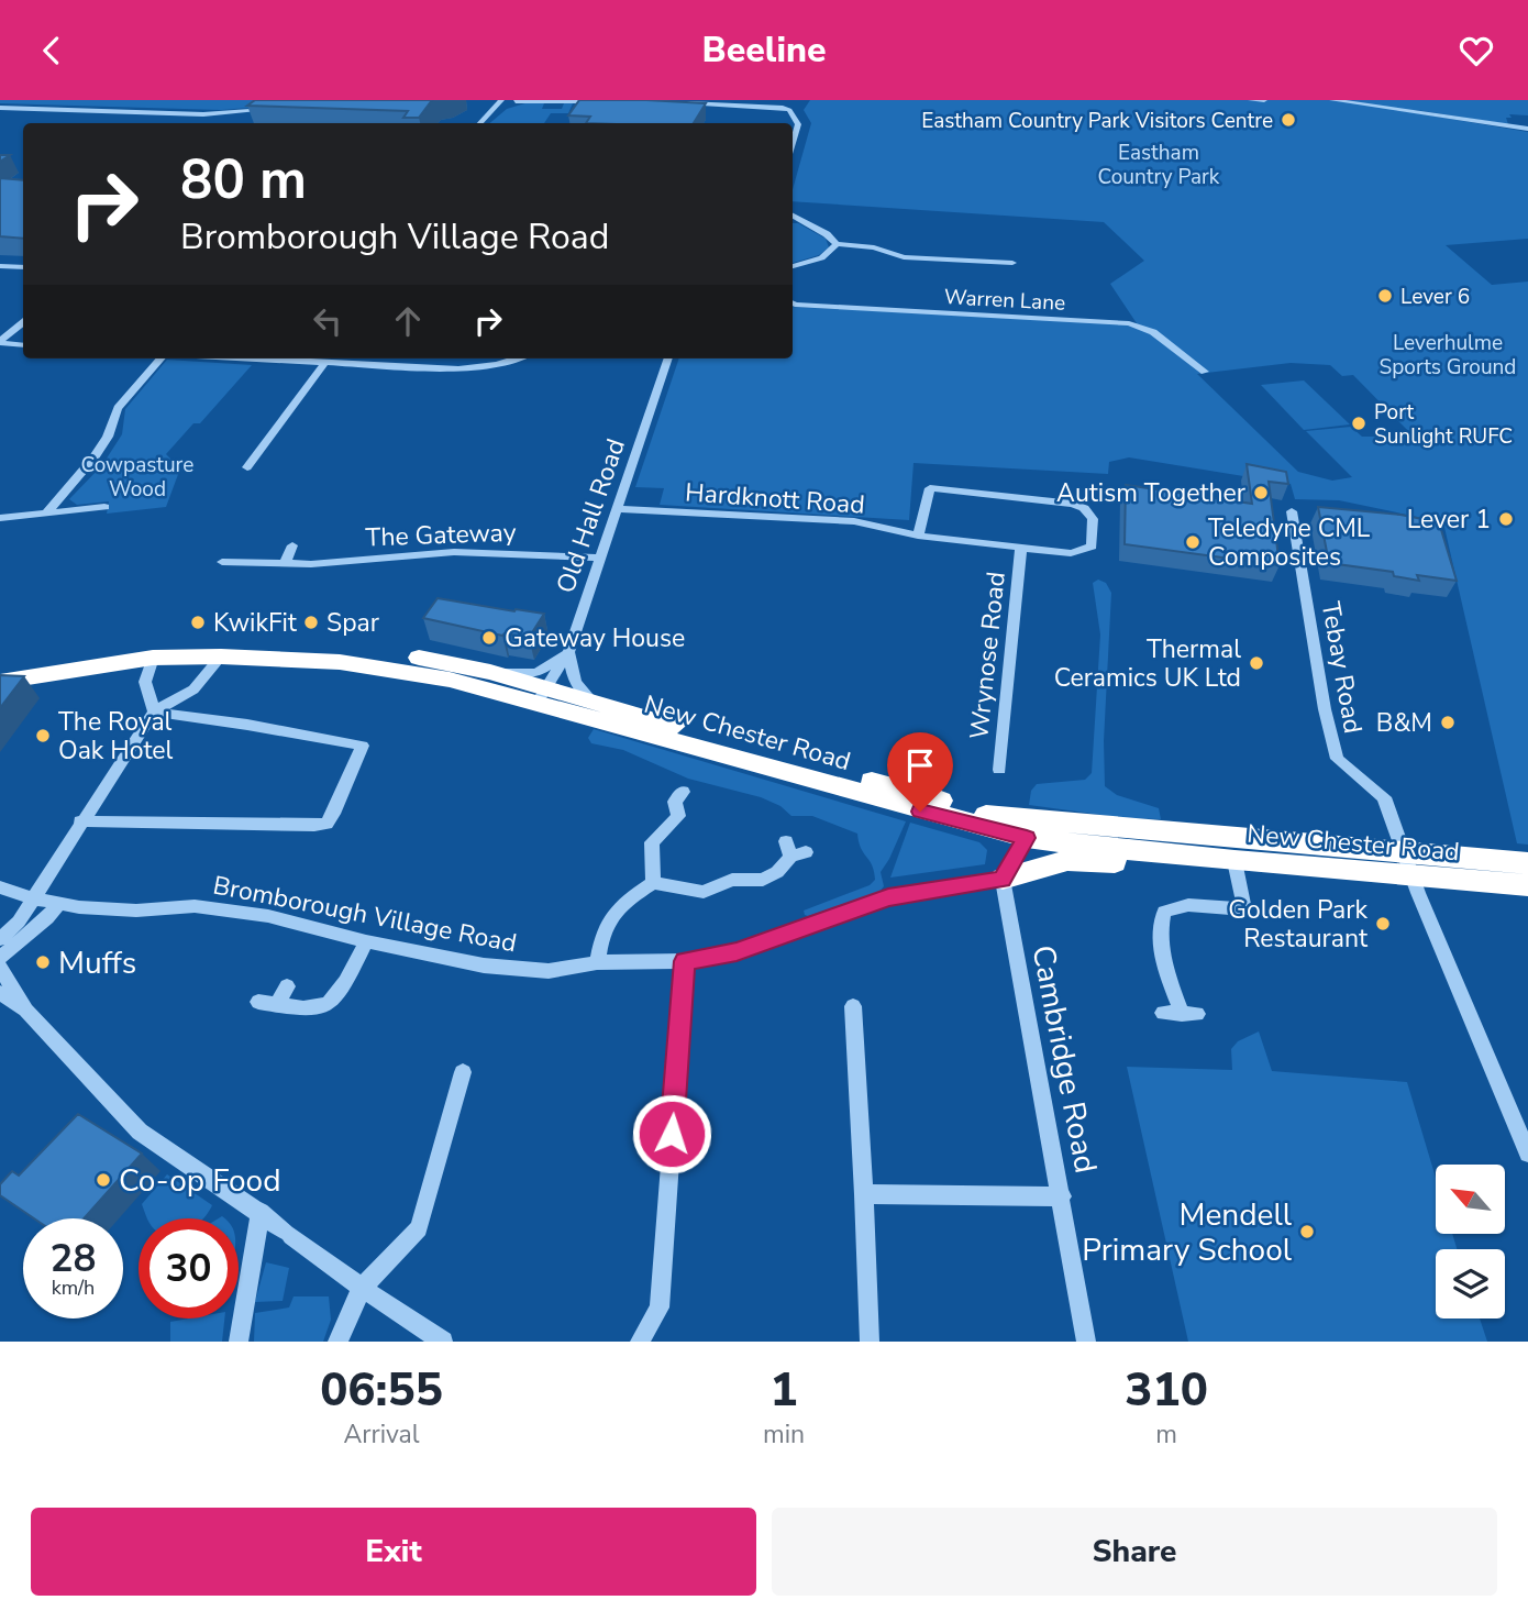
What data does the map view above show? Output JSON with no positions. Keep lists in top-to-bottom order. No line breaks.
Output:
{"streets":{"highway":["New Chester Road"],"street":["Warren Lane","Hardknott Road","Old Hall Road","The Gateway","Wrynose Road","Tebay Road","Bromborough Village Road","Cambridge Road"]},"crossings":[["Hardknott Road","Old Hall Road"],["Hardknott Road","Wrynose Road"],["Old Hall Road","The Gateway"],["Old Hall Road","New Chester Road"],["Tebay Road","New Chester Road"],["Bromborough Village Road","Cambridge Road"]],"parks":["Eastham Country Park","Leverhulme Sports Ground","Cowpasture Wood"],"places":["Eastham Country Park Visitors Centre","Lever 6","Port Sunlight RUFC","Autism Together","Lever 1","Teledyne CML Composites","KwikFit","Spar","Gateway House","Thermal Ceramics UK Ltd","B&M","The Royal Oak Hotel","Golden Park Restaurant","Muffs","Co-op Food","Mendell Primary School"],"north":"top left","page":{"header":"Beeline","turn":["80 m","Bromborough Village Road"],"speed":"28 km/h","limit":"30","eta":["06:55","Arrival","1","min","310","m"],"buttons":["Exit","Share"]}}
